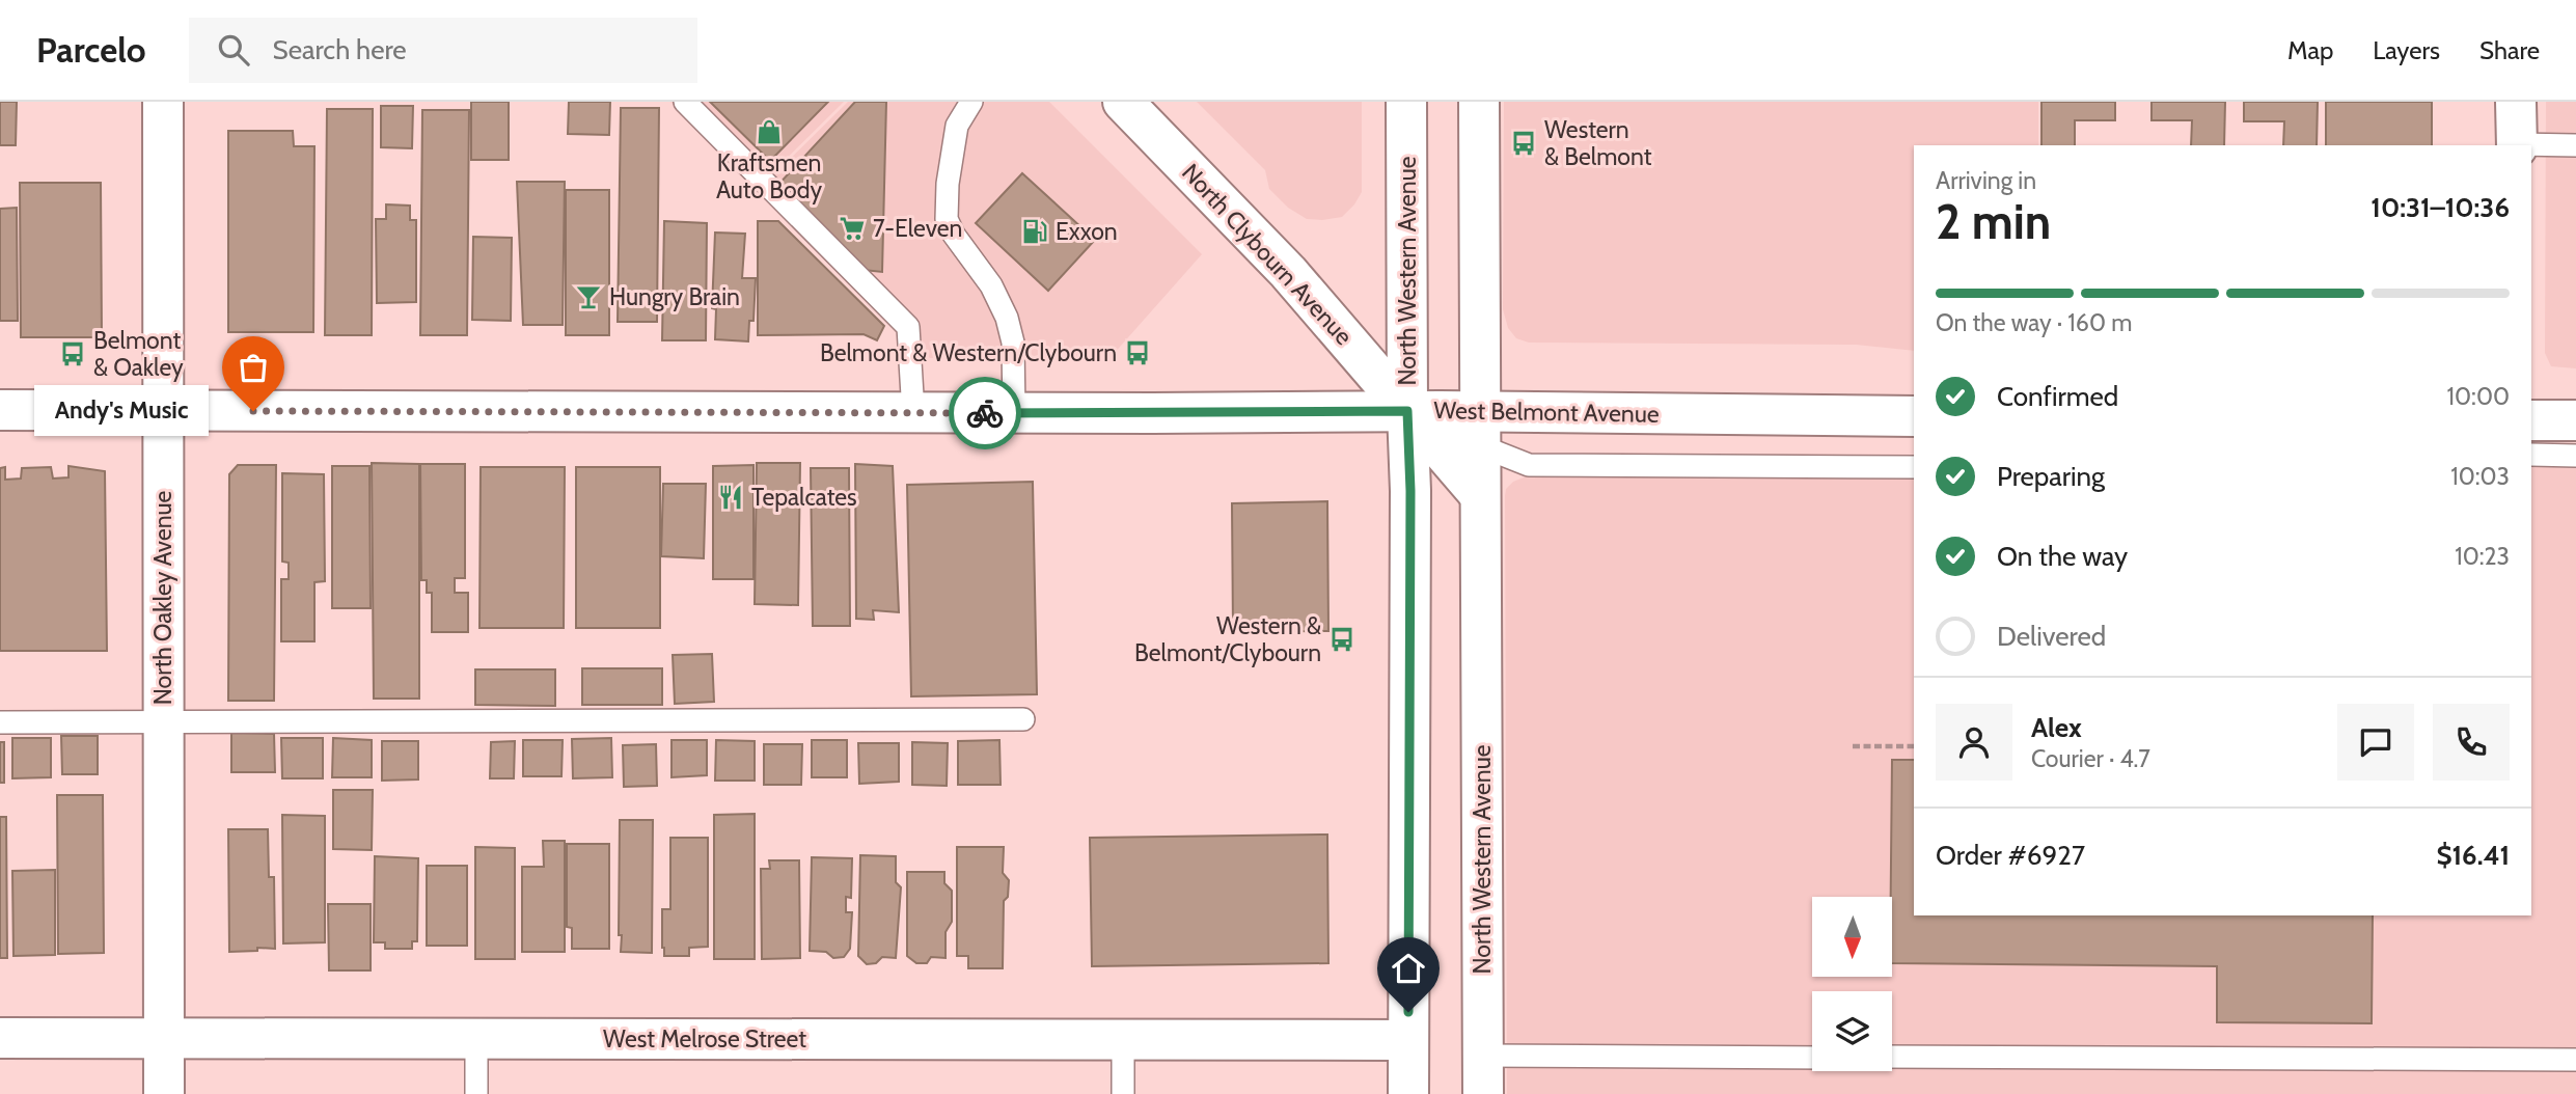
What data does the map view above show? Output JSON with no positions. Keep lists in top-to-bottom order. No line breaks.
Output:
{"streets":{"main road":["North Clybourn Avenue","North Western Avenue","West Belmont Avenue","North Oakley Avenue","West Melrose Street"]},"crossings":[["North Clybourn Avenue","North Western Avenue"],["North Clybourn Avenue","West Belmont Avenue"],["North Western Avenue","West Belmont Avenue"],["North Western Avenue","West Melrose Street"],["West Belmont Avenue","North Oakley Avenue"],["North Oakley Avenue","West Melrose Street"]],"places":{"shop":["Kraftsmen Auto Body"],"bus stop":["Western & Belmont","Belmont & Western/Clybourn","Belmont & Oakley","Western & Belmont/Clybourn"],"supermarket":["7-Eleven"],"fuel station":["Exxon"],"bar":["Hungry Brain"],"other":["Andy's Music"],"restaurant":["Tepalcates"]},"north":"bottom","page":{"header":"Parcelo","search":"Search here","nav":["Map","Layers","Share"],"heading":["2 min","Arriving in","10:31–10:36"],"panel":["Alex","Courier · 4.7","Order #6927","$16.41"],"bar":"On the way · 160 m","list":[["Confirmed","10:00"],["Preparing","10:03"],["On the way","10:23"],"Delivered"],"bubble":"Andy's Music"}}
